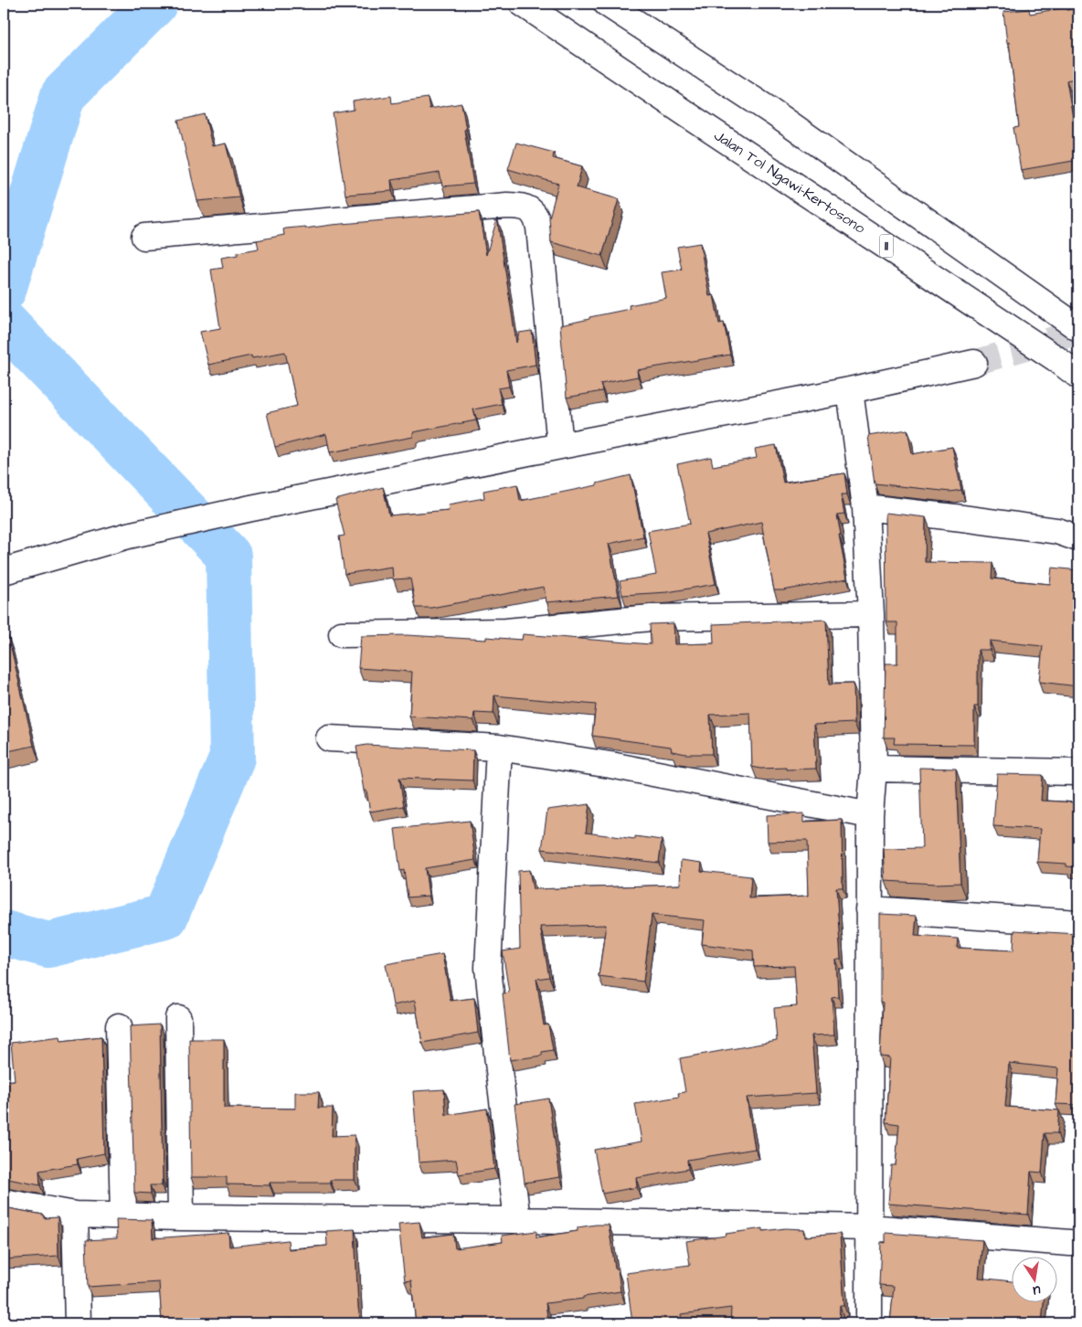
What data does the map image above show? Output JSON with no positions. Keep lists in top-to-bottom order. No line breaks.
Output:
{"streets":{"main road":["Jalan Tol Ngawi–Kertosono","11"]},"north":"bottom"}
